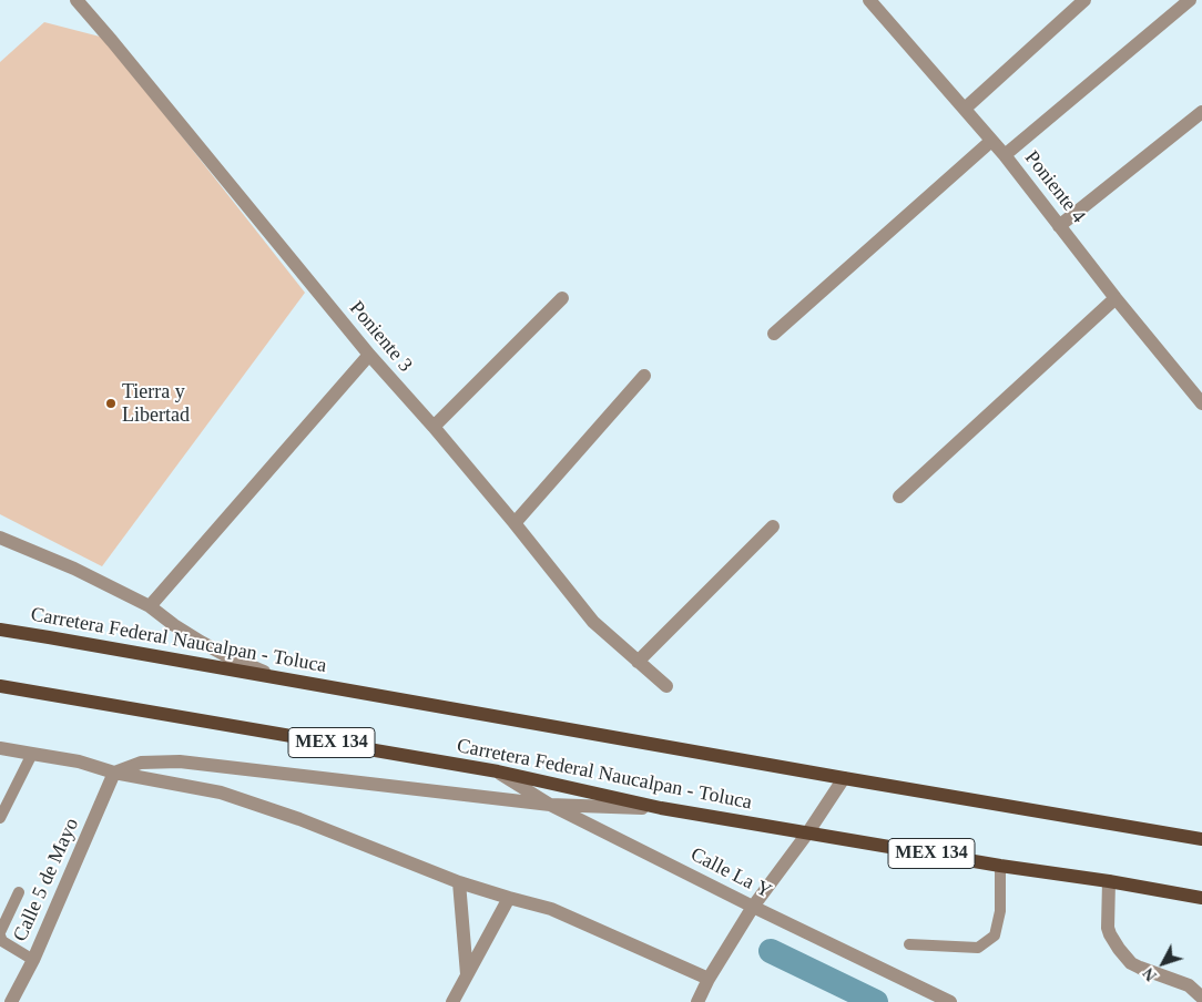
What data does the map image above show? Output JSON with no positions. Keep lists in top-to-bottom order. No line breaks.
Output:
{"streets":{"main road":["Carretera Federal Naucalpan - Toluca","MEX 134"],"street":["Poniente 4","Poniente 3","Calle La Y","Calle 5 de Mayo"]},"crossings":[["Carretera Federal Naucalpan - Toluca","Calle La Y"]],"places":["Tierra y Libertad"],"north":"bottom left"}
